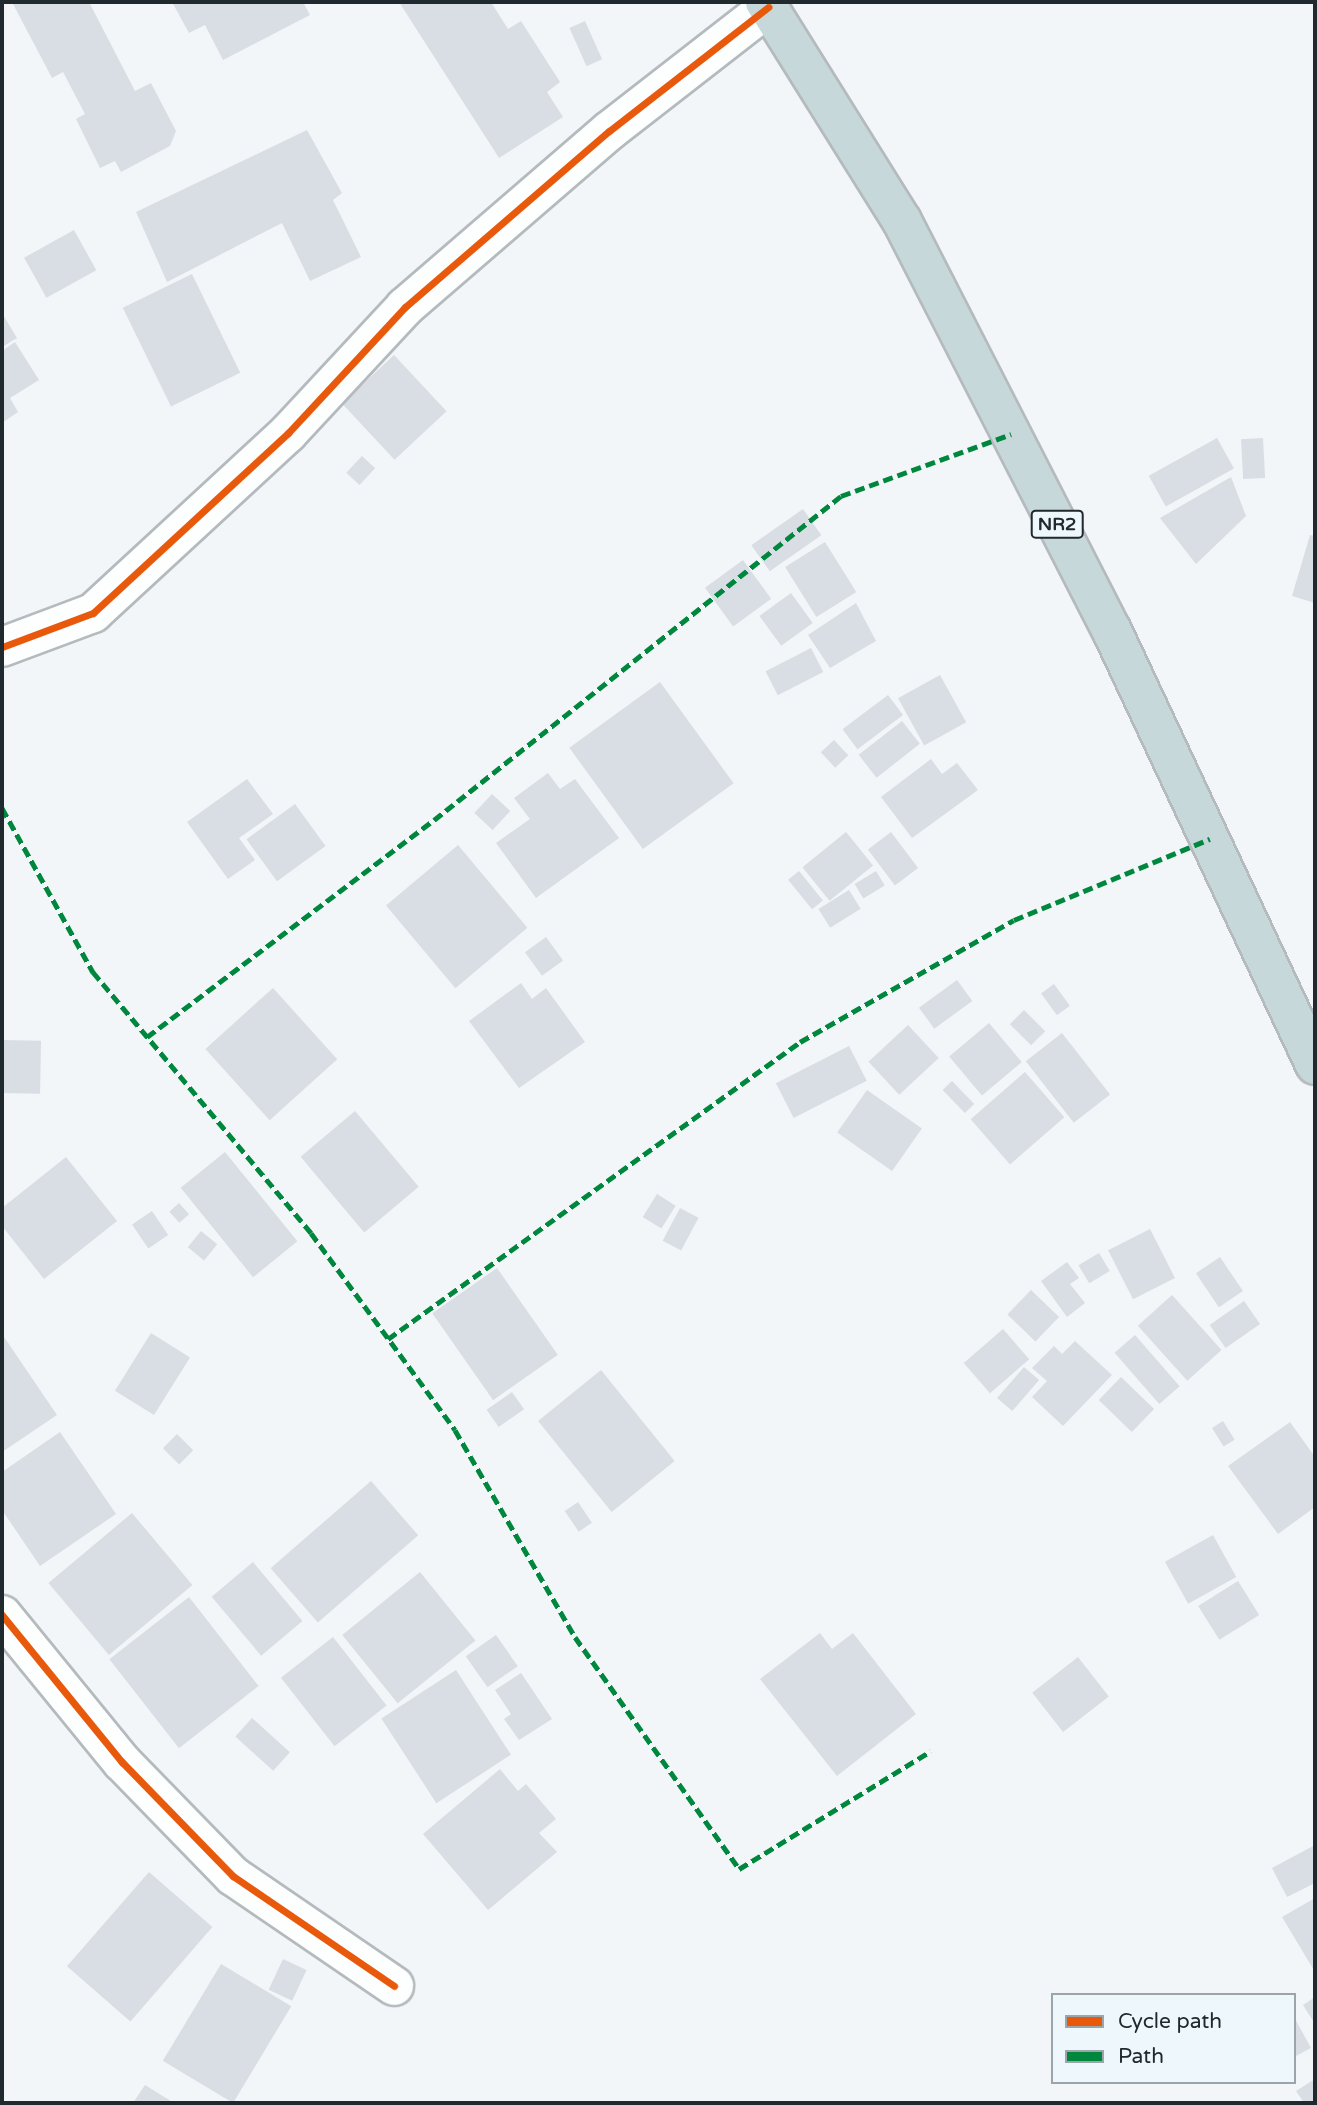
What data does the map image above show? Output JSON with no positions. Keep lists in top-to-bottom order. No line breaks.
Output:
{"streets":{"highway":["NR2"]},"legend":["Cycle path","Path"]}
